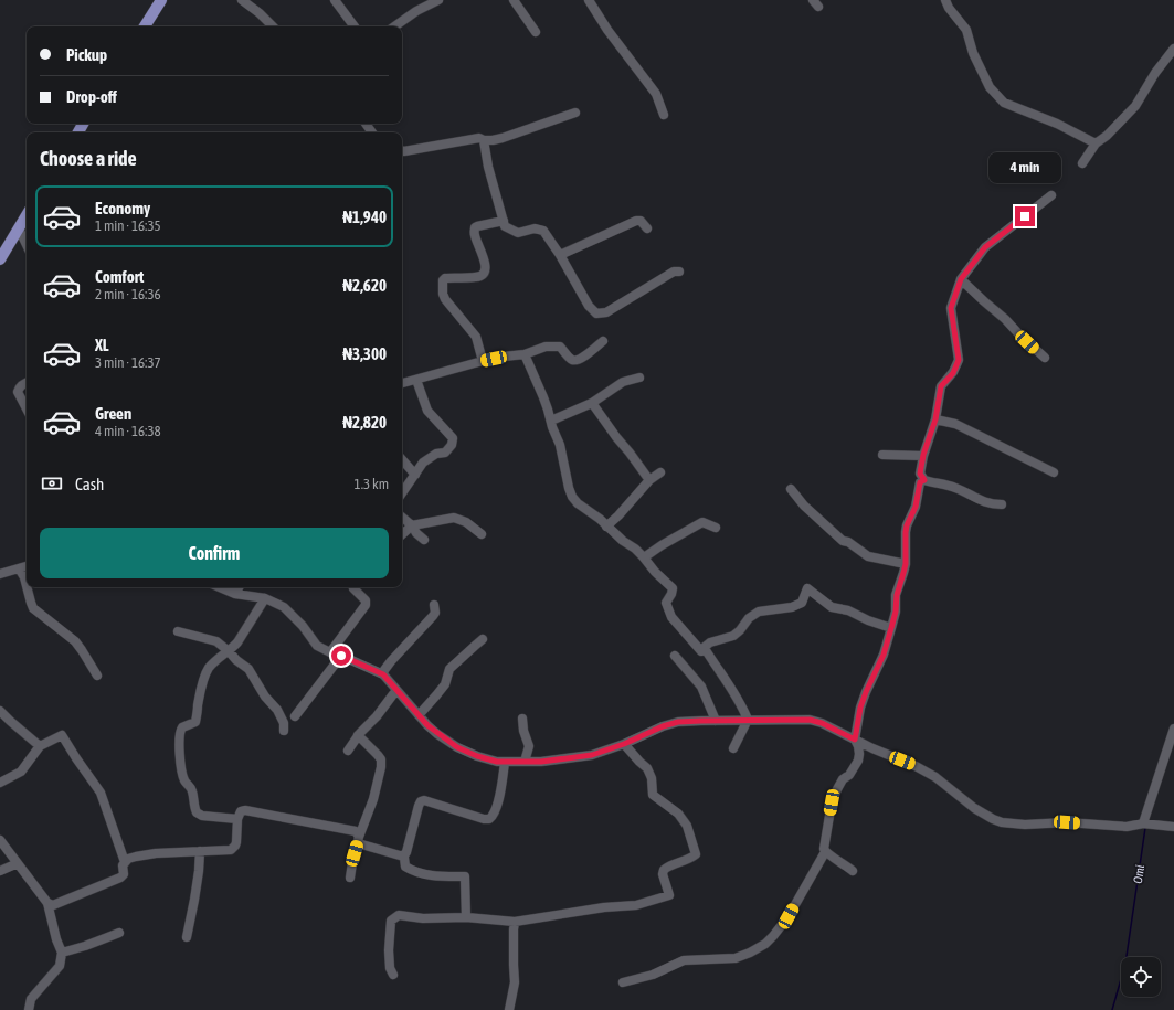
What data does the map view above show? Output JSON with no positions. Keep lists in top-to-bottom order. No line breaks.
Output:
{"water":["Omi"],"page":{"banner":["Pickup","Drop-off"],"heading":"Choose a ride","bubble":"4 min","list":[{"name":"Economy","note":"1 min · 16:35","value":"₦1,940"},{"name":"Comfort","note":"2 min · 16:36","value":"₦2,620"},{"name":"XL","note":"3 min · 16:37","value":"₦3,300"},{"name":"Green","note":"4 min · 16:38","value":"₦2,820"}],"pay":["Cash","1.3 km"],"buttons":"Confirm"}}
